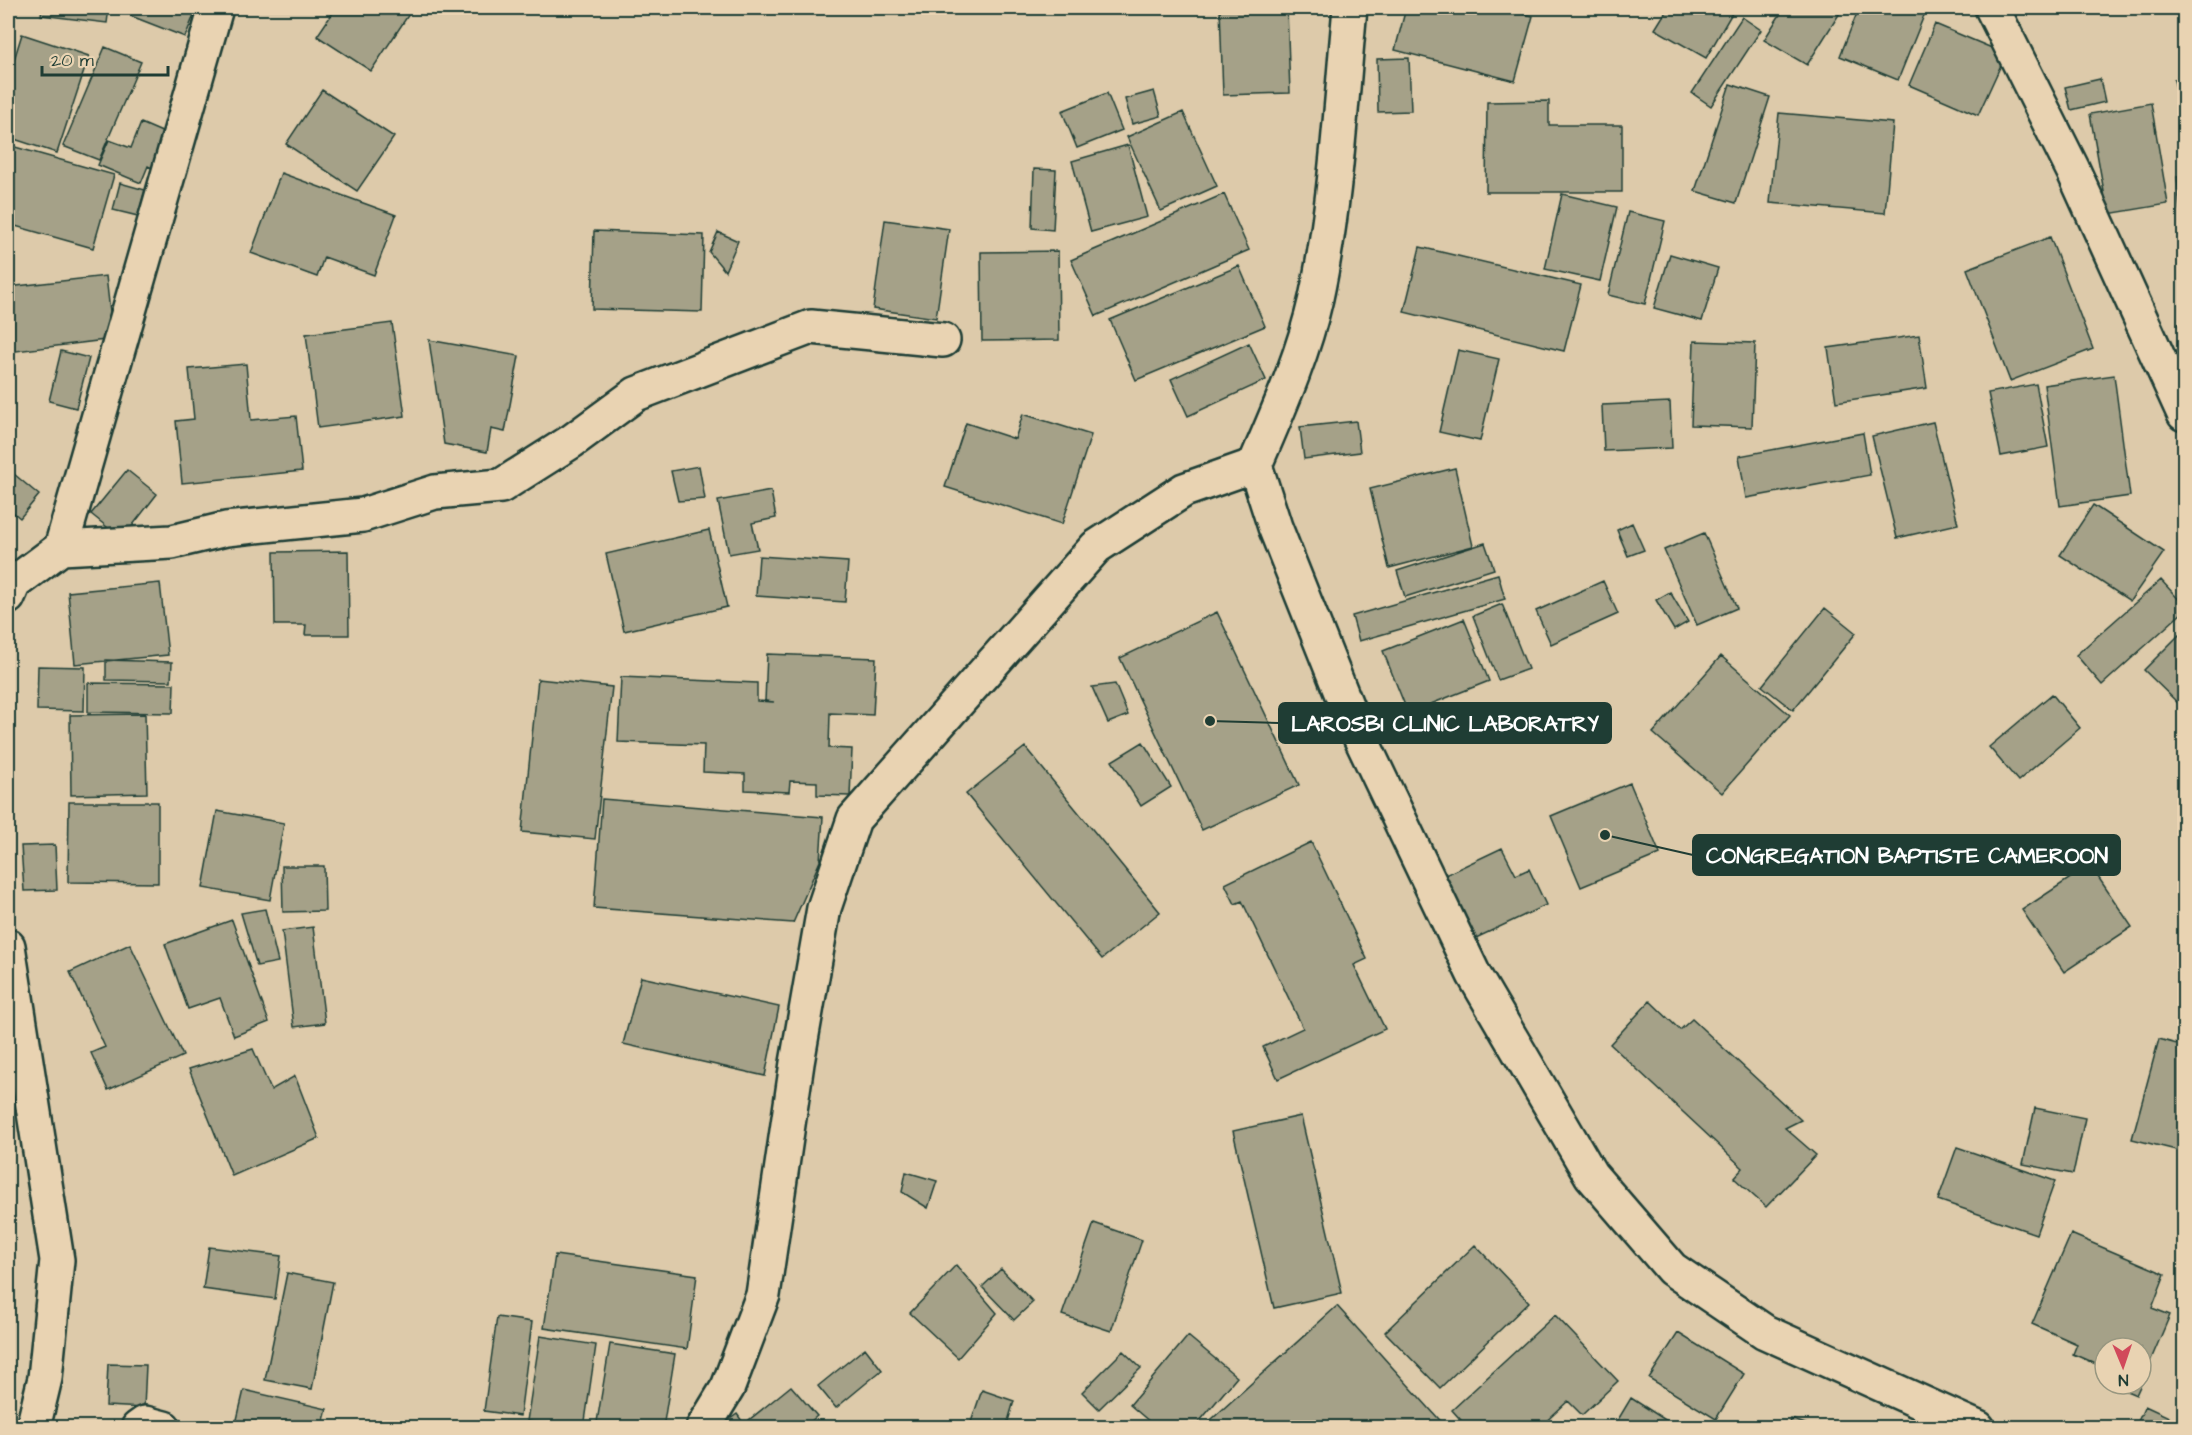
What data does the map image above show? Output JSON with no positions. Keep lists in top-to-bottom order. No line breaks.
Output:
{"places":["LAROSBI CLINIC LABORATRY","CONGREGATION BAPTISTE CAMEROON"],"scale_bar":"20 m","north":"bottom"}
